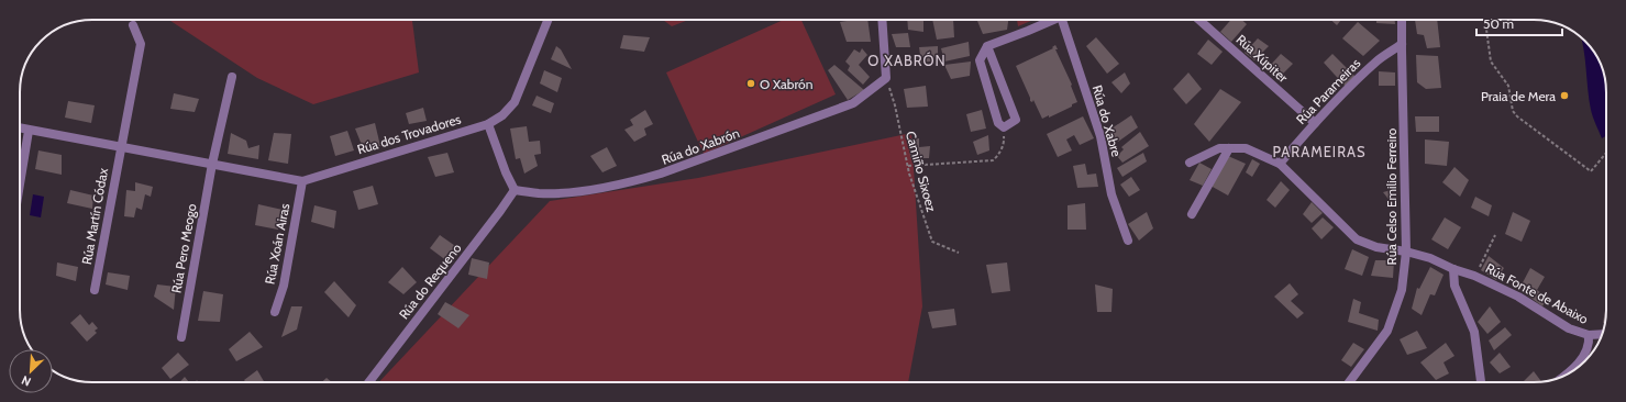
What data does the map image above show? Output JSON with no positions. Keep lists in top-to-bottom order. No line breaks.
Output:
{"streets":{"street":["Rúa Xúpiter","Rúa Parameiras","Rúa do Xabre","Rúa dos Trovadores","Rúa do Xabrón","Rúa Celso Emilio Ferreiro","Rúa Martín Códax","Rúa Xoán Airas","Rúa Pero Meogo","Rúa do Requeno","Rúa Fonte de Abaixo"],"path":["Camiño Sixoez"]},"crossings":[["Rúa Xúpiter","Rúa Parameiras"],["Rúa Parameiras","Rúa Celso Emilio Ferreiro"],["Rúa dos Trovadores","Rúa Martín Códax"],["Rúa dos Trovadores","Rúa Xoán Airas"],["Rúa dos Trovadores","Rúa Pero Meogo"],["Rúa do Xabrón","Camiño Sixoez"],["Rúa do Xabrón","Rúa do Requeno"],["Rúa Celso Emilio Ferreiro","Rúa Fonte de Abaixo"]],"districts":["O XABRÓN","PARAMEIRAS"],"places":["O Xabrón","Praia de Mera"],"scale_bar":"50 m","north":"bottom left"}
